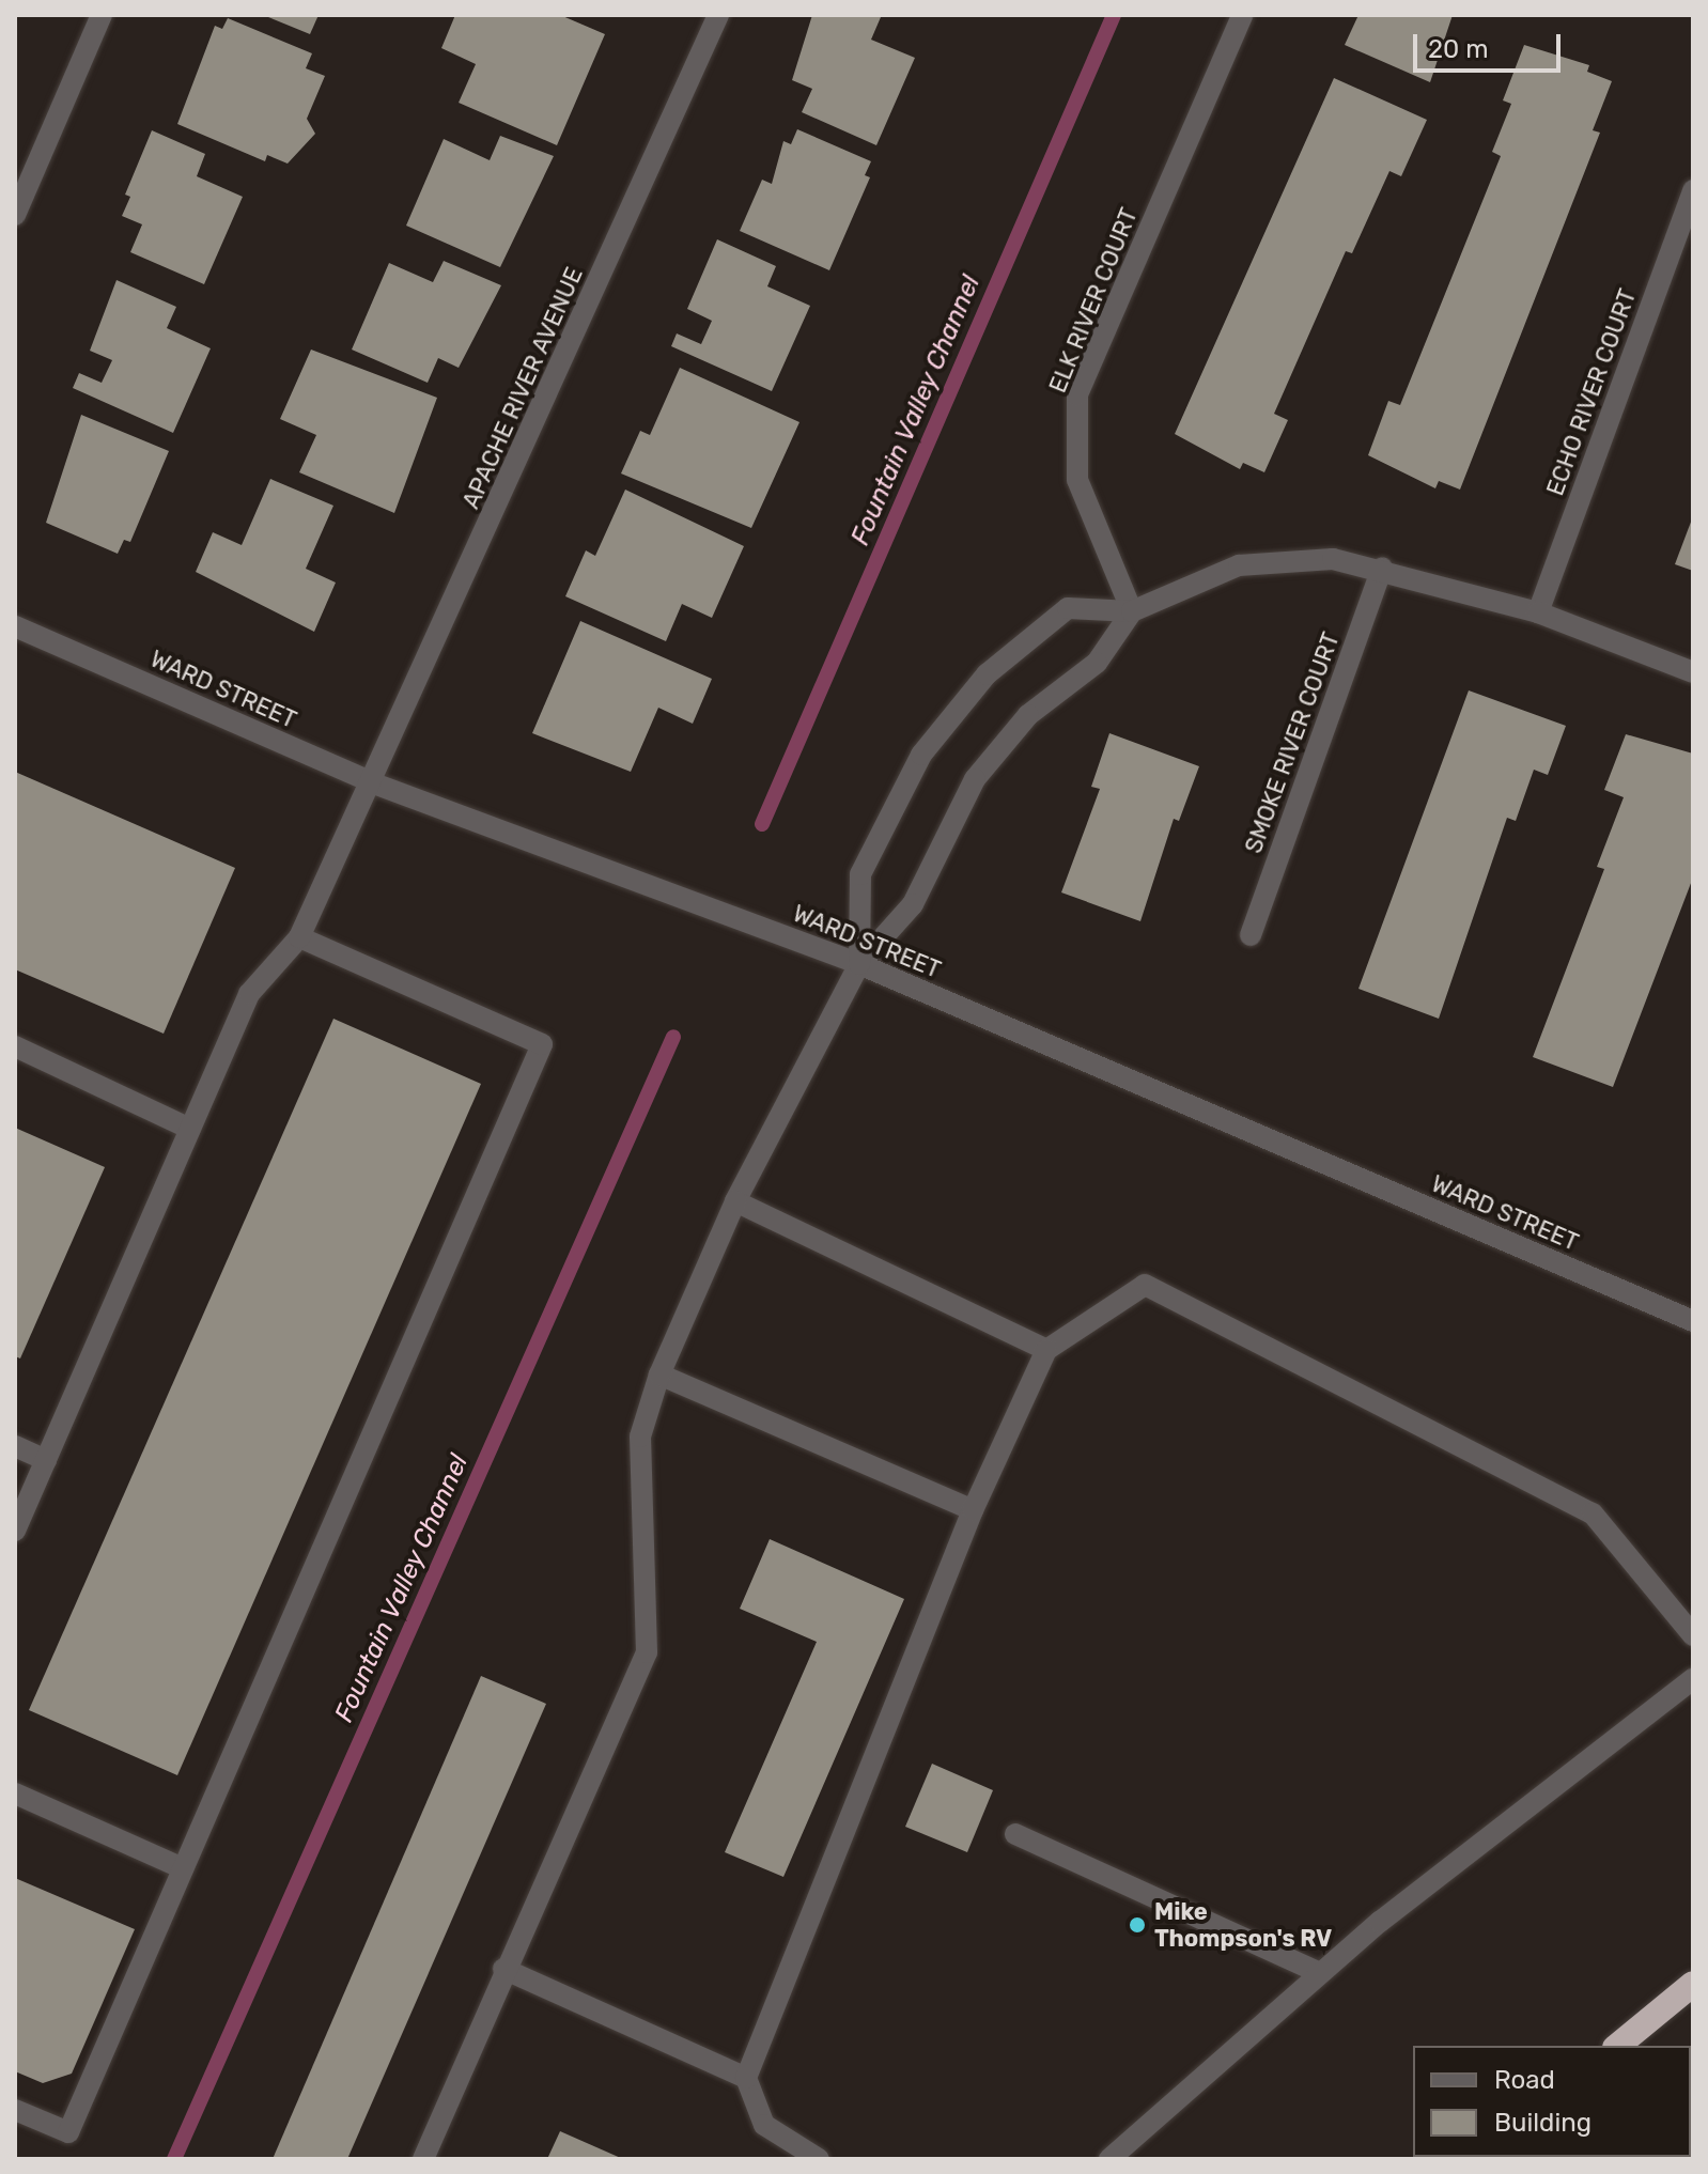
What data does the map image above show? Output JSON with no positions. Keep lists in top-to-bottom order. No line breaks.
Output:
{"streets":{"street":["ELK RIVER COURT","APACHE RIVER AVENUE","ECHO RIVER COURT","WARD STREET","SMOKE RIVER COURT"]},"crossings":[["APACHE RIVER AVENUE","WARD STREET"]],"water":["Fountain Valley Channel"],"places":["Mike Thompson's RV"],"legend":["Road","Building"],"scale_bar":"20 m"}
